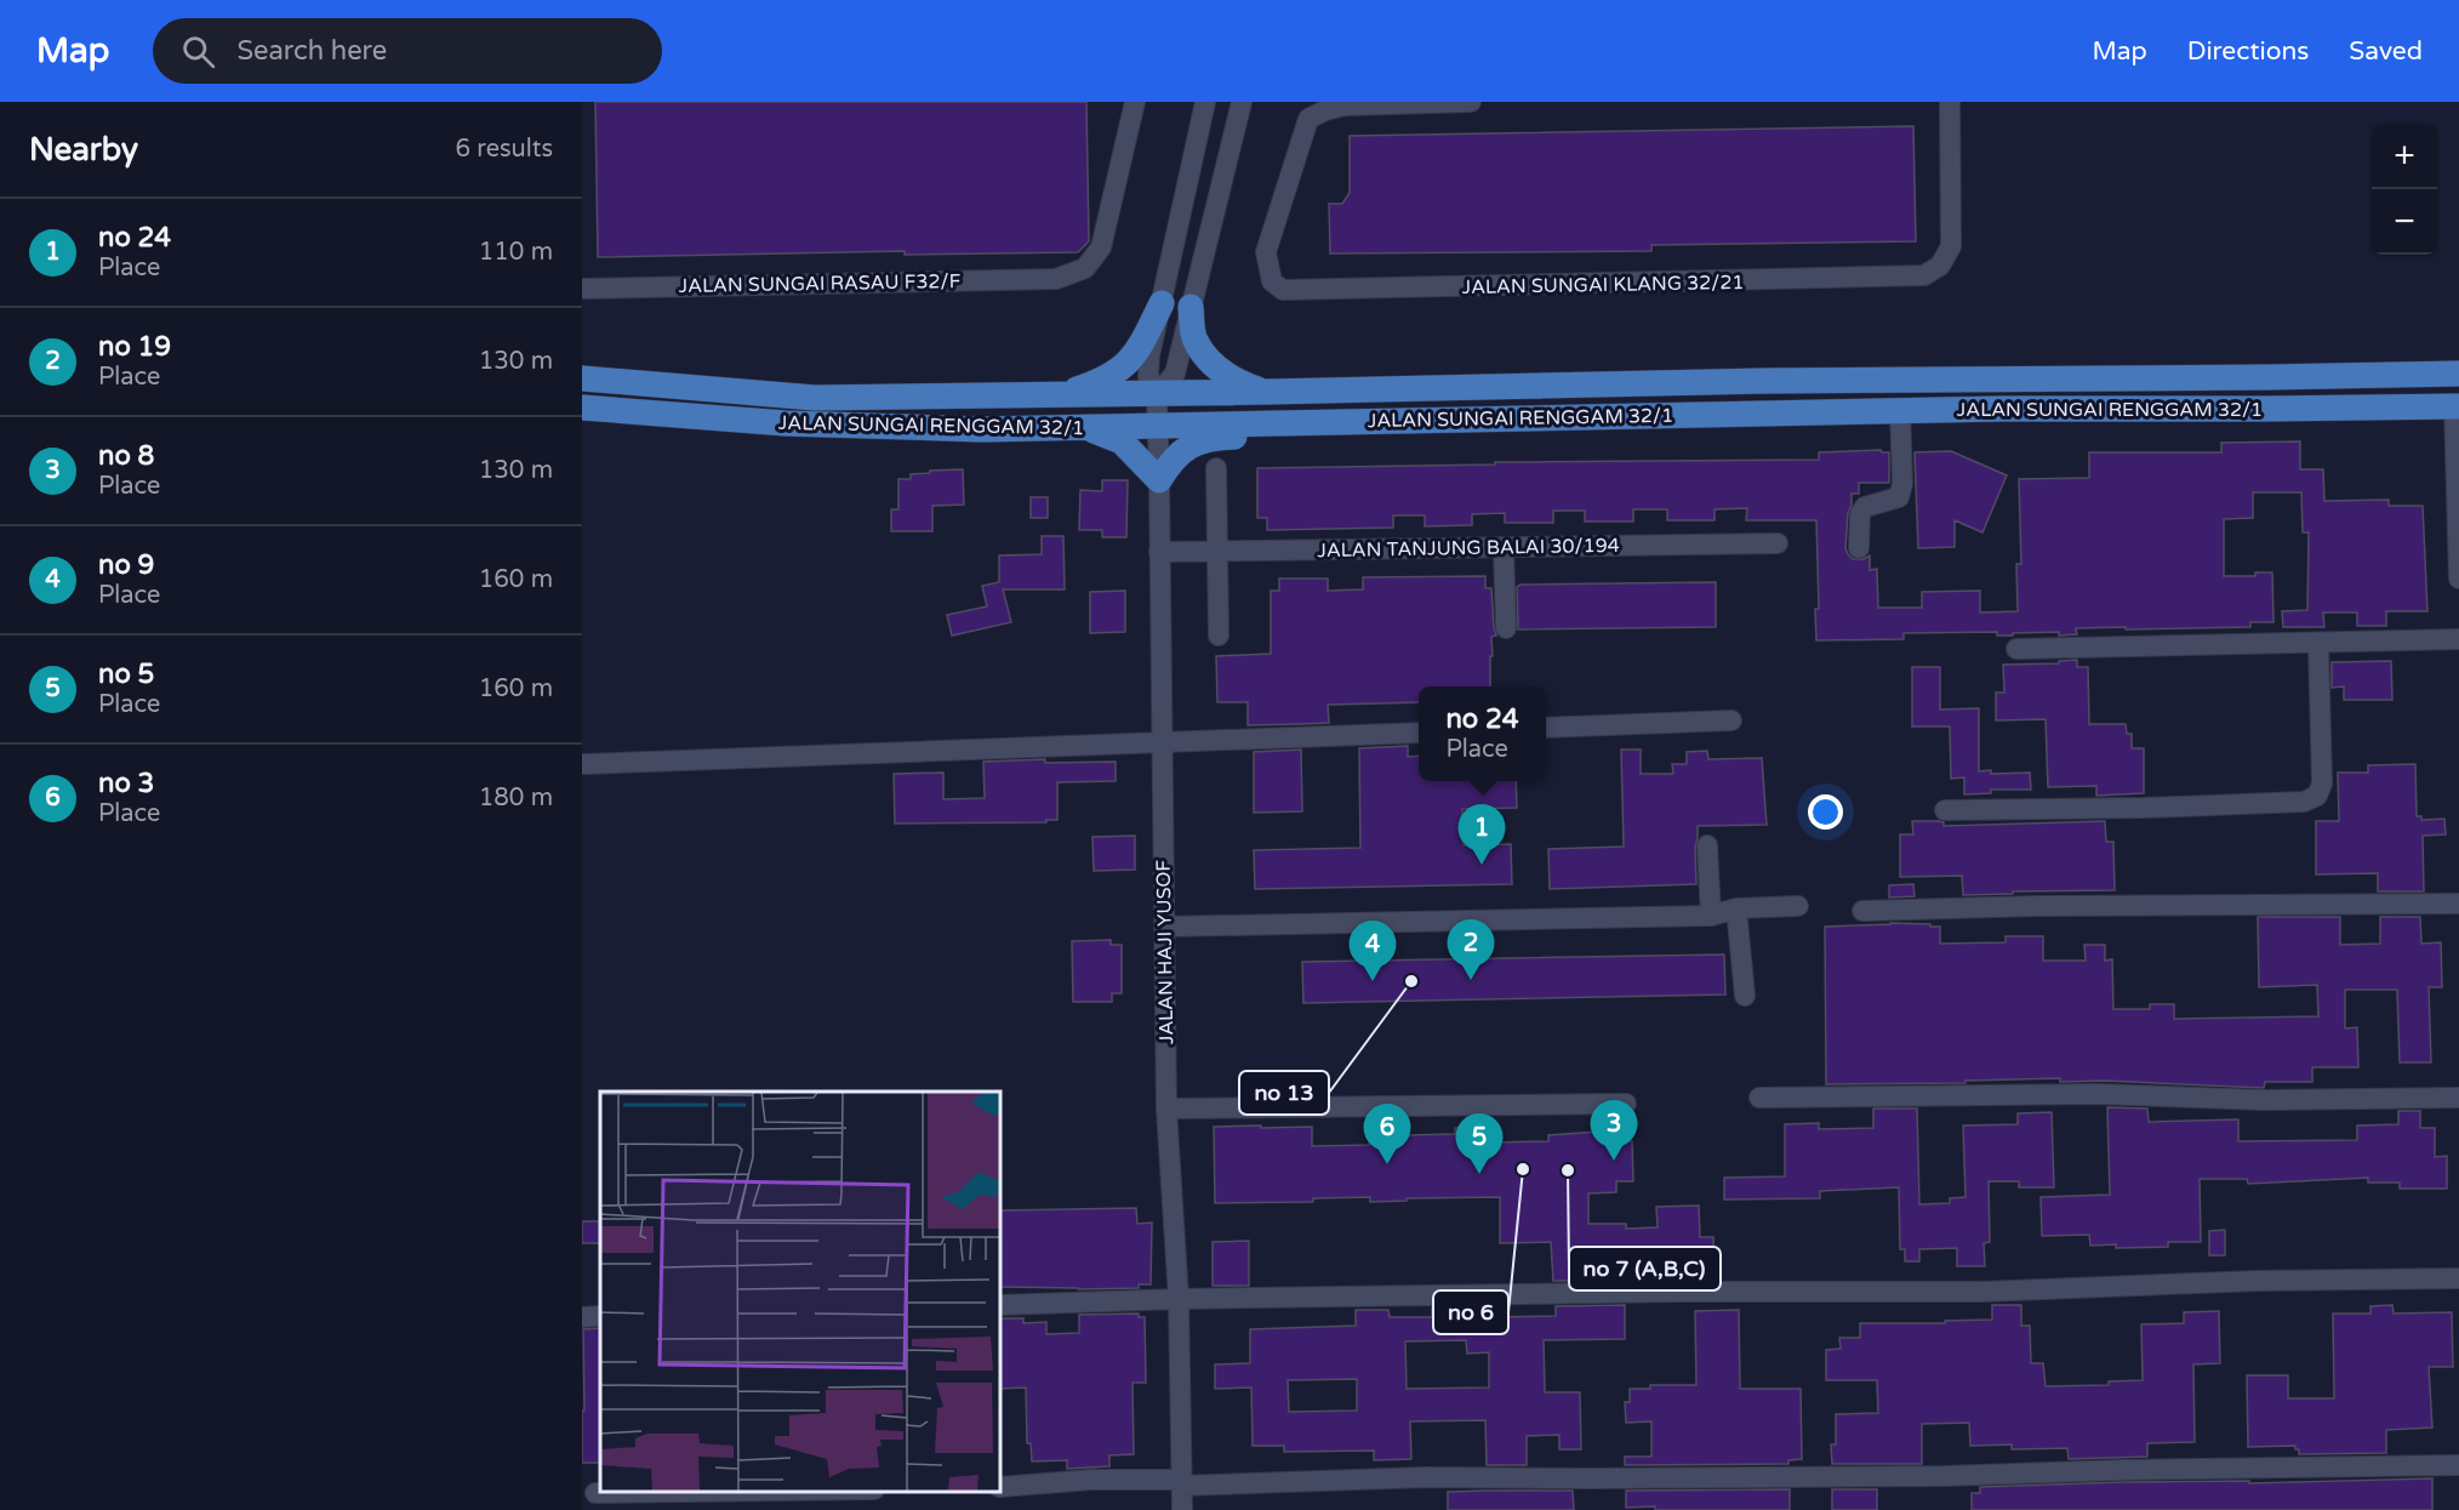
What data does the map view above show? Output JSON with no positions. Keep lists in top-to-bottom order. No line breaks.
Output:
{"streets":{"main road":["JALAN SUNGAI RENGGAM 32/1"],"street":["JALAN SUNGAI RASAU F32/F","JALAN SUNGAI KLANG 32/21","JALAN TANJUNG BALAI 30/194","JALAN HAJI YUSOF"]},"crossings":[["JALAN SUNGAI RENGGAM 32/1","JALAN HAJI YUSOF"],["JALAN TANJUNG BALAI 30/194","JALAN HAJI YUSOF"]],"places":["no 13","no 6","no 7 (A,B,C)"],"page":{"header":"Map","search":"Search here","nav":["Map","Directions","Saved"],"heading":["Nearby","6 results"],"map_buttons":["+","−"],"list":[{"mark":"1","name":"no 24","note":"Place","value":"110 m"},{"mark":"2","name":"no 19","note":"Place","value":"130 m"},{"mark":"3","name":"no 8","note":"Place","value":"130 m"},{"mark":"4","name":"no 9","note":"Place","value":"160 m"},{"mark":"5","name":"no 5","note":"Place","value":"160 m"},{"mark":"6","name":"no 3","note":"Place","value":"180 m"}],"popup":["no 24","Place"],"pins":["1","2","4","3","6","5"]}}
